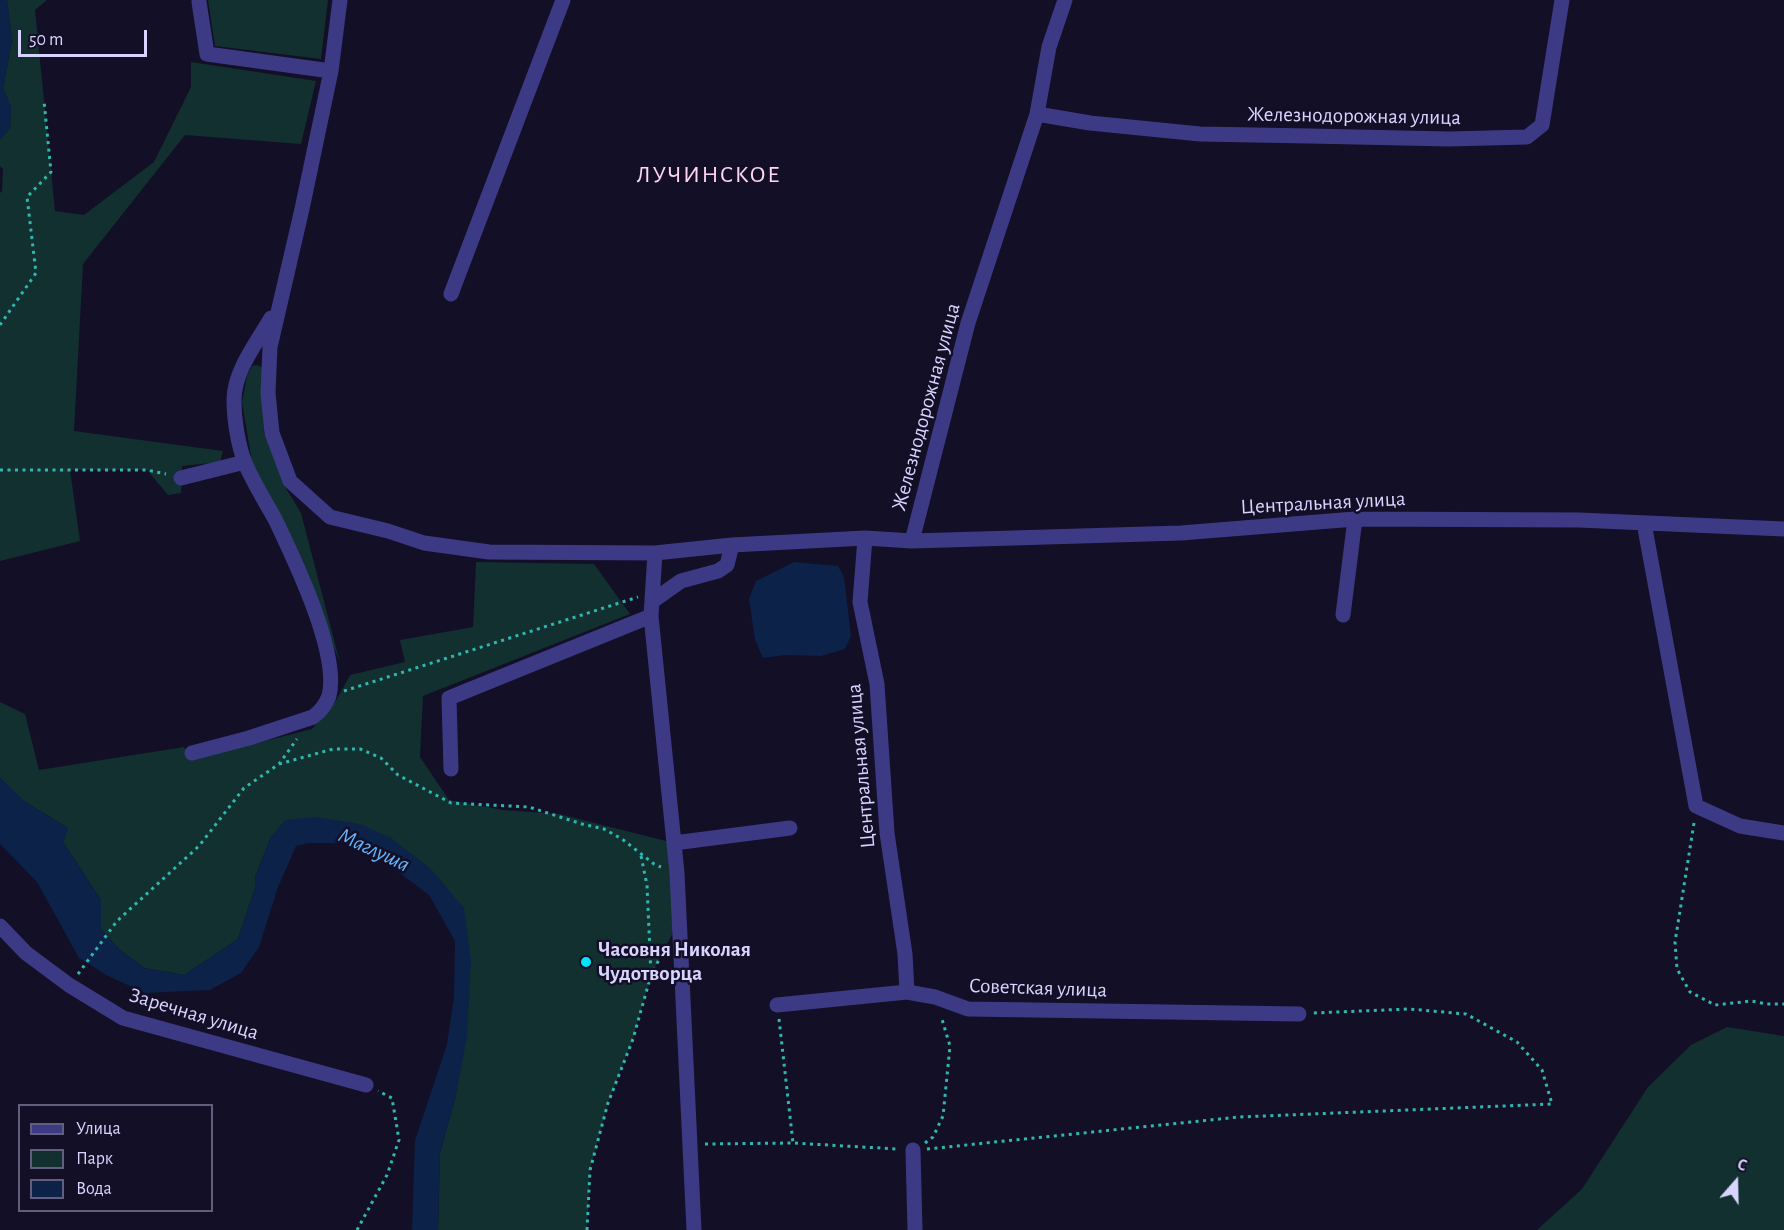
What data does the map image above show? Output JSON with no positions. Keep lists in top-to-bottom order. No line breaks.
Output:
{"streets":{"street":["Железнодорожная улица","Центральная улица","Советская улица","Заречная улица"]},"crossings":[["Железнодорожная улица","Центральная улица"],["Центральная улица","Советская улица"]],"districts":["ЛУЧИНСКОЕ"],"water":["Маглуша"],"places":["Часовня Николая Чудотворца"],"legend":["Улица","Парк","Вода"],"scale_bar":"50 m","north":"top"}
